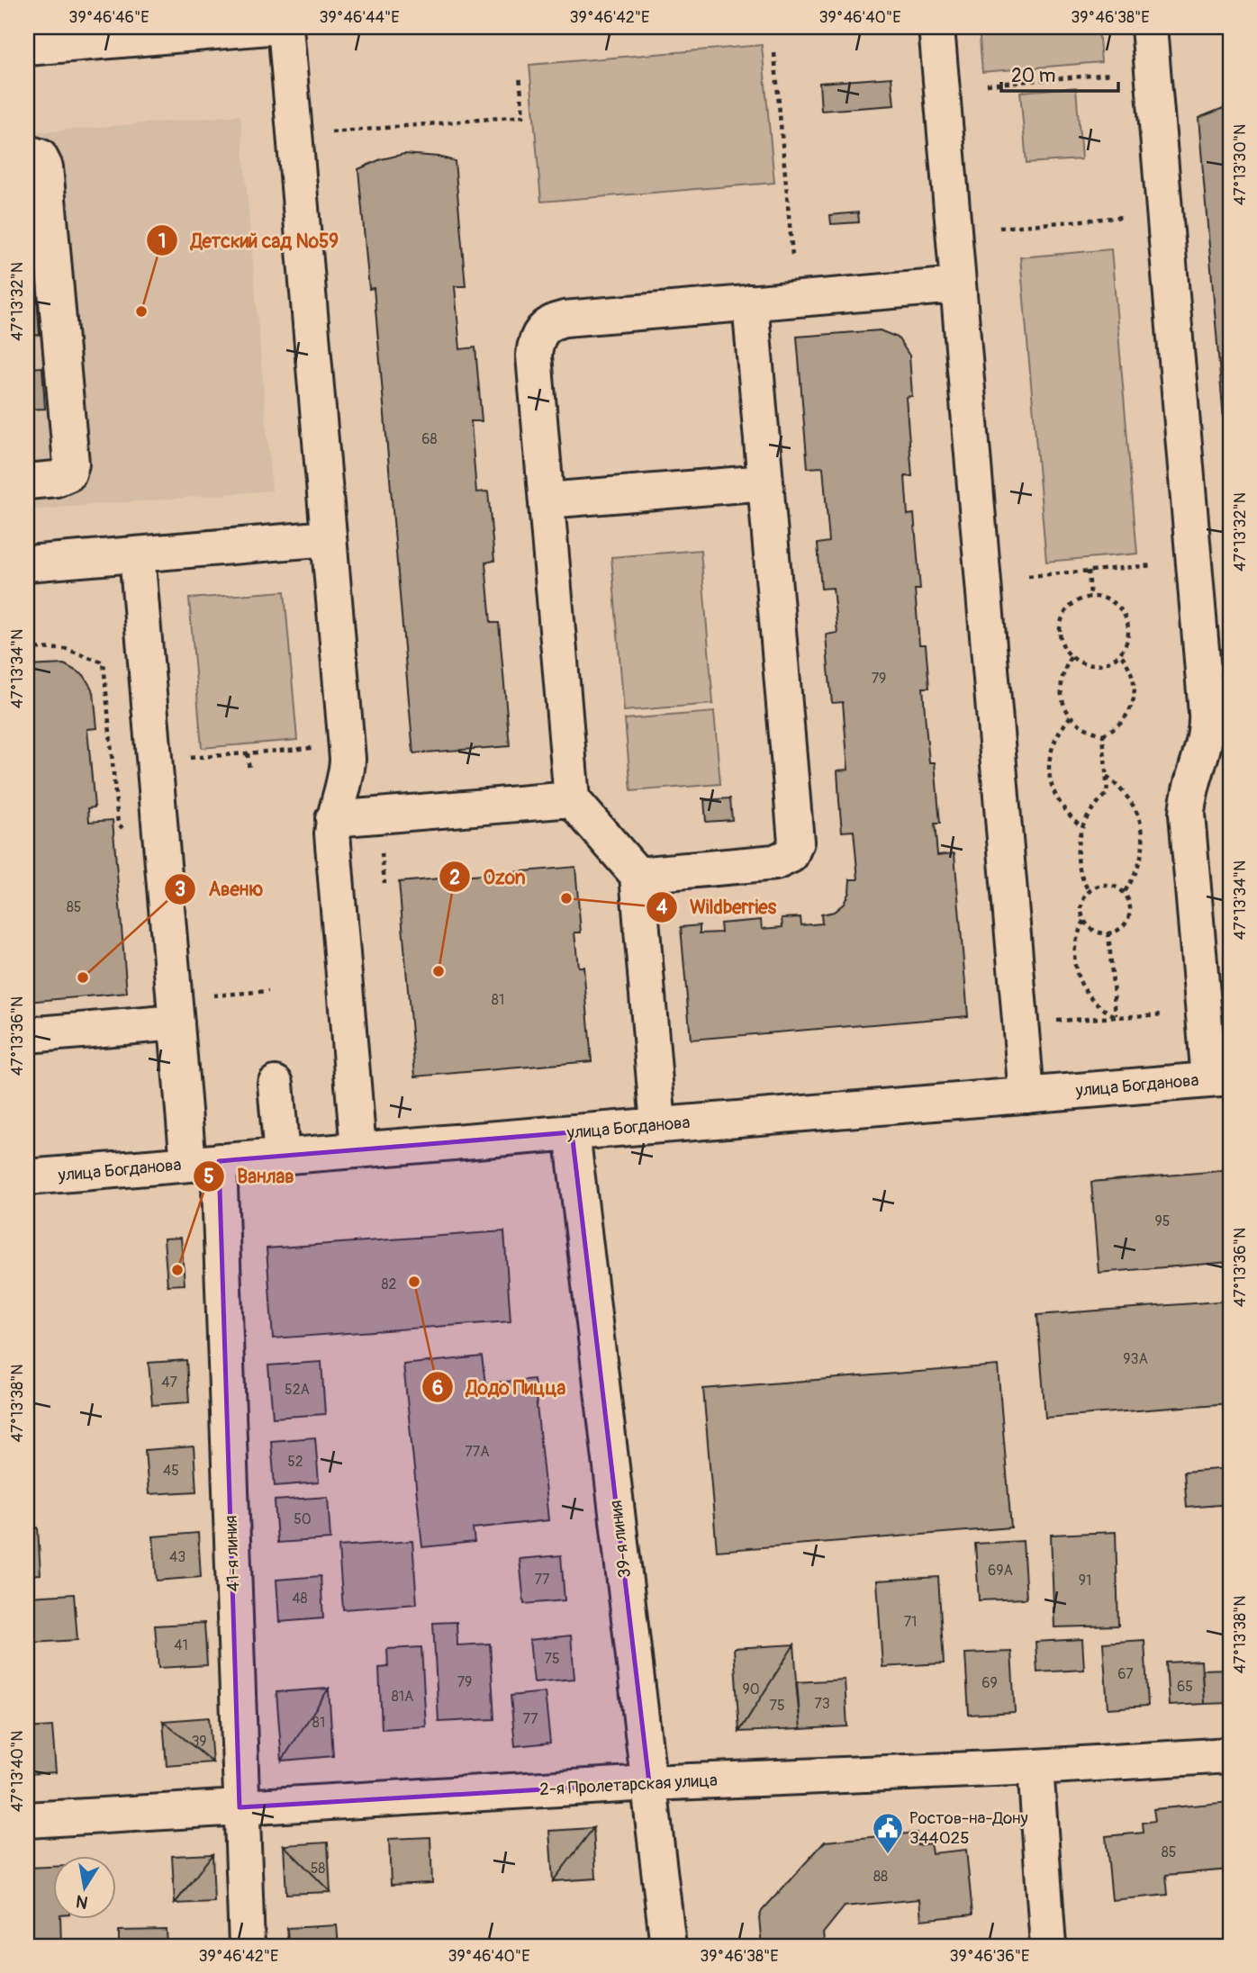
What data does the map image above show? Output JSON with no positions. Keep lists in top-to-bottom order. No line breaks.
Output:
{"streets":{"street":["улица Богданова","39-я линия","41-я линия","2-я Пролетарская улица"]},"crossings":[["улица Богданова","39-я линия"],["улица Богданова","41-я линия"],["39-я линия","2-я Пролетарская улица"],["41-я линия","2-я Пролетарская улица"]],"places":{"other":["Детский сад №59","Wildberries","Ozon","Авеню","Ванлав","Додо Пицца"],"public building":["Ростов-на-Дону 344025"]},"house_numbers":["68","79","85","81","95","82","93А","47","52А","77А","52","45","50","43","69А","77","91","48","71","41","75","67","79","69","65","90","81А","73","75","77","81","39","85","58","88"],"scale_bar":"20 m","north":"bottom","coordinates":["39°46'46\"E","39°46'44\"E","39°46'42\"E","39°46'40\"E","39°46'38\"E","47°13'30\"N","47°13'32\"N","47°13'34\"N","47°13'36\"N","47°13'38\"N","47°13'40\"N","39°46'36\"E"]}
